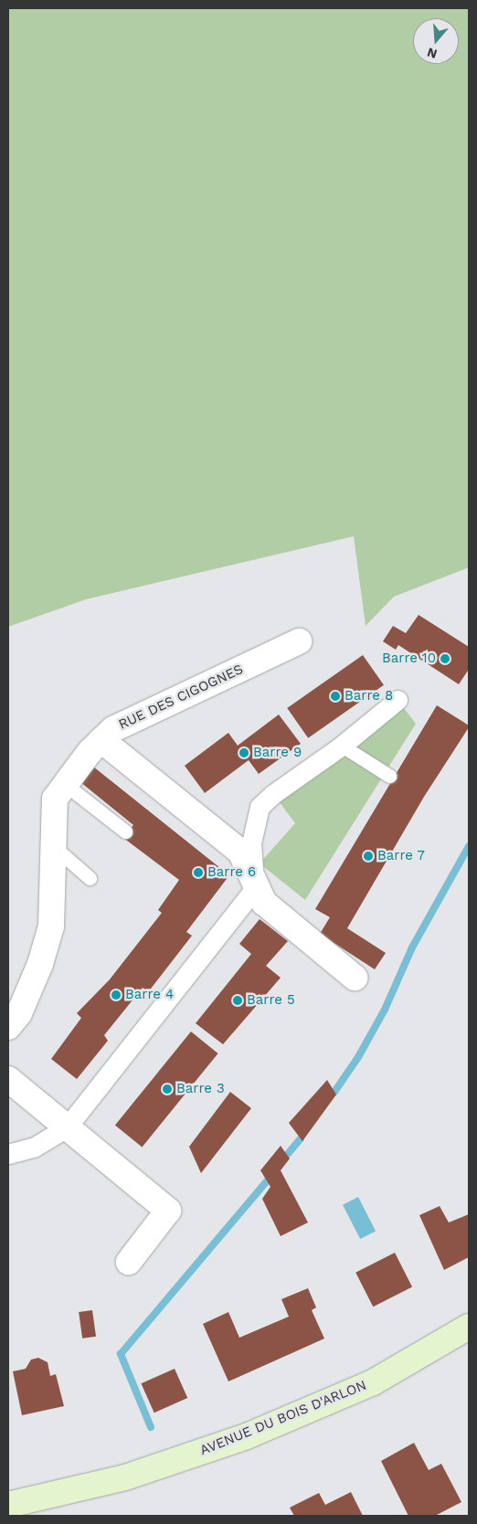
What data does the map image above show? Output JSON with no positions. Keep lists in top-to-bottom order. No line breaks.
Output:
{"streets":{"main road":["AVENUE DU BOIS D'ARLON"],"street":["RUE DES CIGOGNES"]},"places":["Barre 10","Barre 8","Barre 9","Barre 7","Barre 6","Barre 4","Barre 5","Barre 3"],"north":"bottom"}
